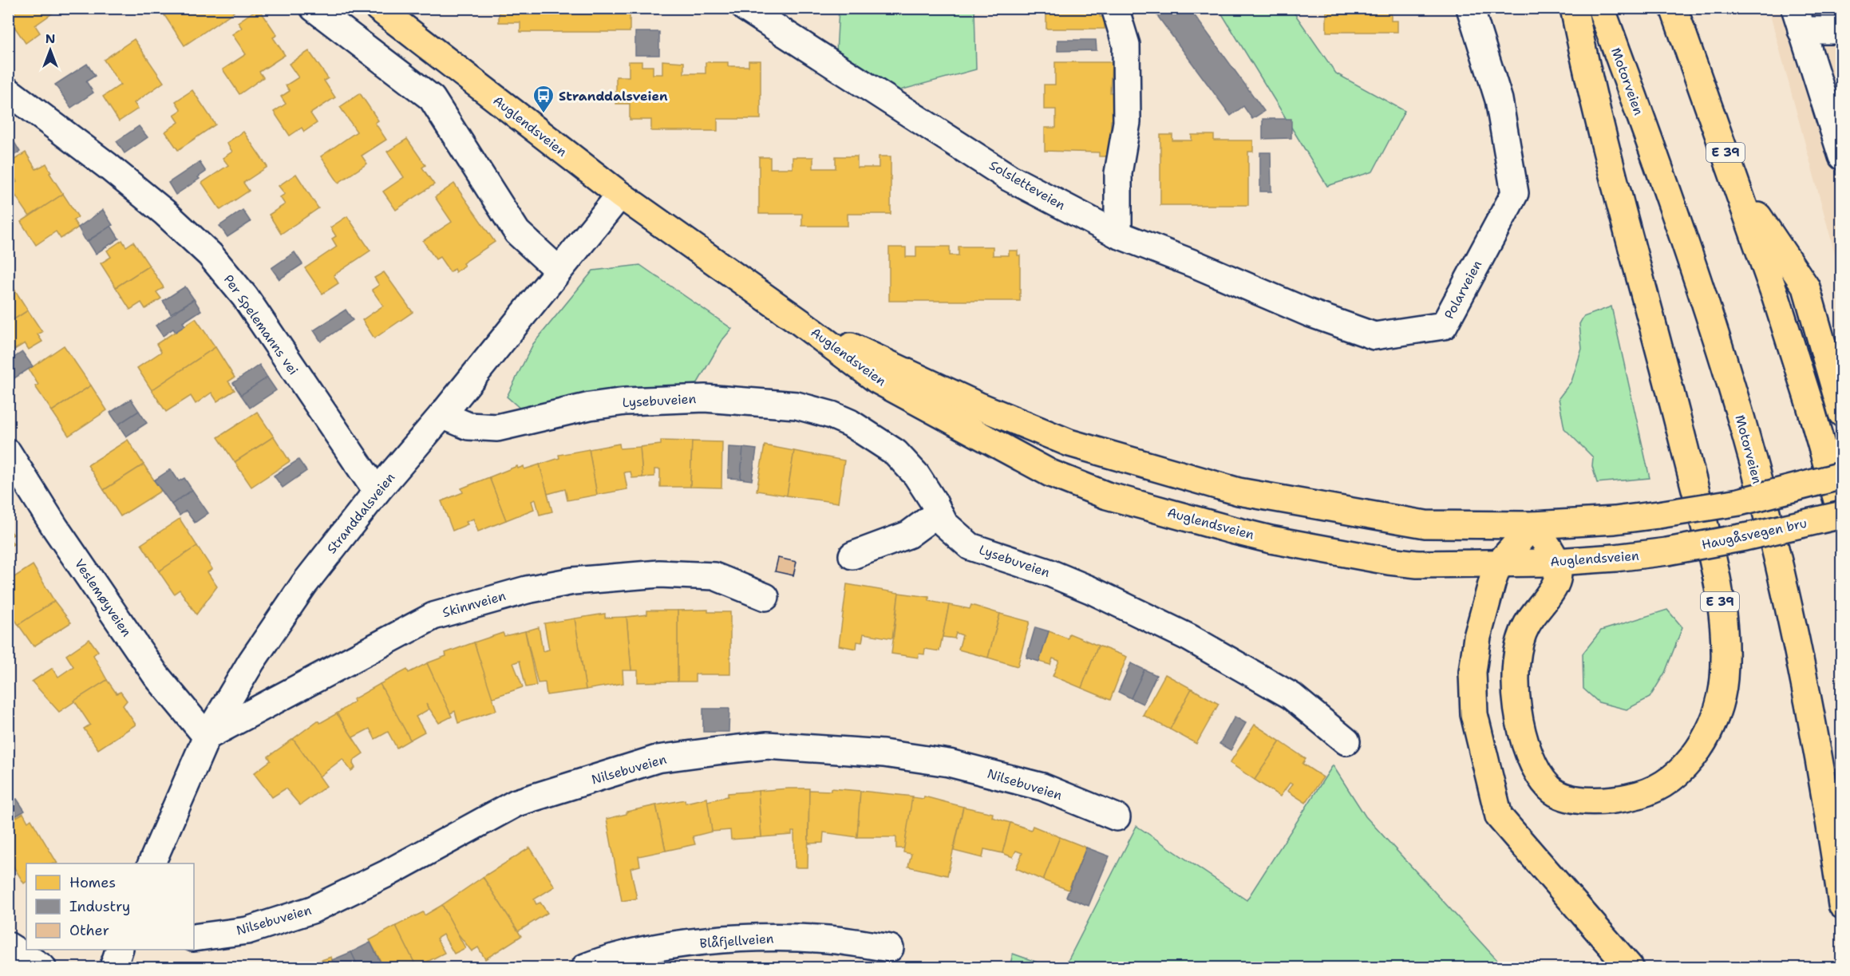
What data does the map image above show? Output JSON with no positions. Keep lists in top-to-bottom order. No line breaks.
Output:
{"streets":{"main road":["Motorveien","Auglendsveien","E 39","Haugåsvegen bru"],"street":["Solsletteveien","Polarveien","Per Spelemanns vei","Lysebuveien","Stranddalsveien","Veslemøyveien","Skinnveien","Nilsebuveien","Blåfjellveien"]},"crossings":[["Auglendsveien","E 39"],["Auglendsveien","Stranddalsveien"],["Auglendsveien","Haugåsvegen bru"],["E 39","Haugåsvegen bru"],["Solsletteveien","Polarveien"],["Per Spelemanns vei","Stranddalsveien"],["Lysebuveien","Stranddalsveien"],["Stranddalsveien","Veslemøyveien"],["Stranddalsveien","Skinnveien"],["Veslemøyveien","Skinnveien"]],"places":{"bus stop":["Stranddalsveien"]},"legend":["Homes","Industry","Other"],"north":"top"}
